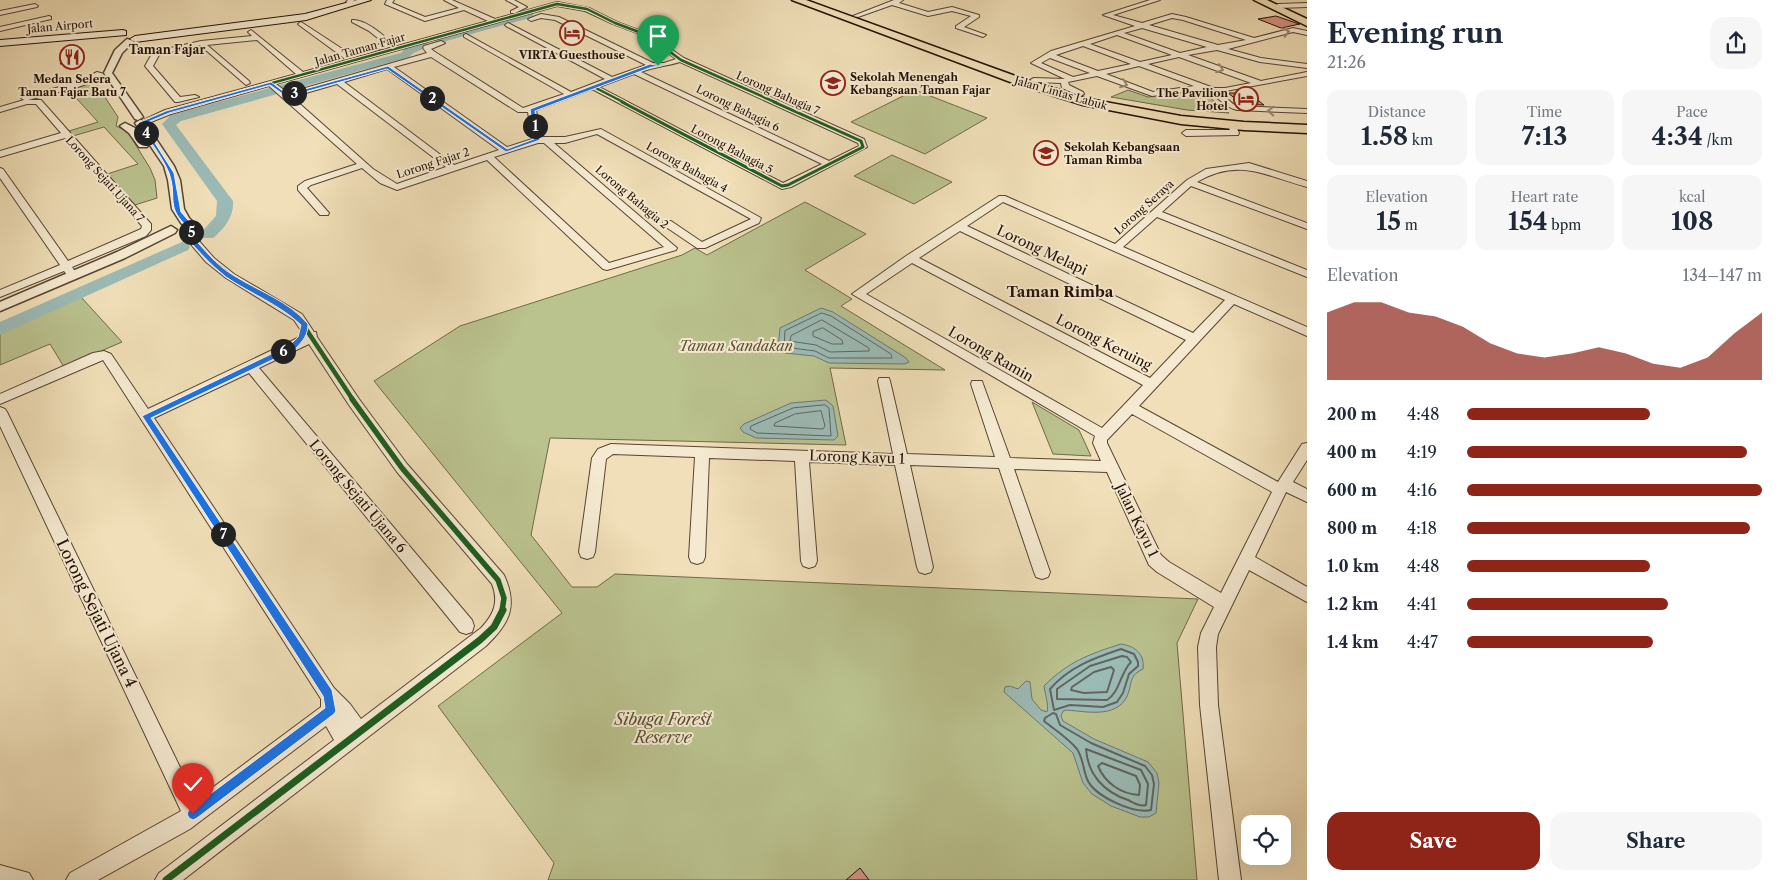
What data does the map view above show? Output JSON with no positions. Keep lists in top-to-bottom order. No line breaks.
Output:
{"streets":{"main road":["Jalan Airport","Jalan Lintas Labuk"],"street":["Jalan Taman Fajar","Lorong Bahagia 7","Lorong Bahagia 6","Lorong Bahagia 5","Lorong Fajar 2","Lorong Bahagia 4","Lorong Sejati Ujana 7","Lorong Bahagia 2","Lorong Seraya","Lorong Melapi","Lorong Keruing","Lorong Ramin","Lorong Kayu 1","Lorong Sejati Ujana 6","Jalan Kayu 1","Lorong Sejati Ujana 4"]},"crossings":[["Jalan Taman Fajar","Lorong Bahagia 7"],["Jalan Taman Fajar","Lorong Fajar 2"],["Lorong Bahagia 7","Lorong Bahagia 5"],["Lorong Bahagia 6","Lorong Bahagia 5"],["Lorong Fajar 2","Lorong Bahagia 4"],["Lorong Fajar 2","Lorong Bahagia 2"],["Lorong Bahagia 4","Lorong Bahagia 2"],["Lorong Keruing","Lorong Ramin"],["Lorong Ramin","Jalan Kayu 1"],["Lorong Kayu 1","Jalan Kayu 1"]],"districts":["Taman Fajar","Taman Rimba"],"parks":["Taman Sandakan","Sibuga Forest Reserve"],"places":{"hotel":["VIRTA Guesthouse","The Pavilion Hotel"],"restaurant":["Medan Selera Taman Fajar Batu 7"],"school or university":["Sekolah Menengah Kebangsaan Taman Fajar","Sekolah Kebangsaan Taman Rimba"]},"page":{"heading":["Evening run","21:26"],"pins":["3","2","1","4","5","6","7"],"stats":[["Distance","1.58 km"],["Time","7:13"],["Pace","4:34 /km"],["Elevation","15 m"],["Heart rate","154 bpm"],["kcal","108"]],"chart":["Elevation","134–147 m"],"list":[{"name":"200 m","note":"4:48"},{"name":"400 m","note":"4:19"},{"name":"600 m","note":"4:16"},{"name":"800 m","note":"4:18"},{"name":"1.0 km","note":"4:48"},{"name":"1.2 km","note":"4:41"},{"name":"1.4 km","note":"4:47"}],"buttons":["Save","Share"]}}
